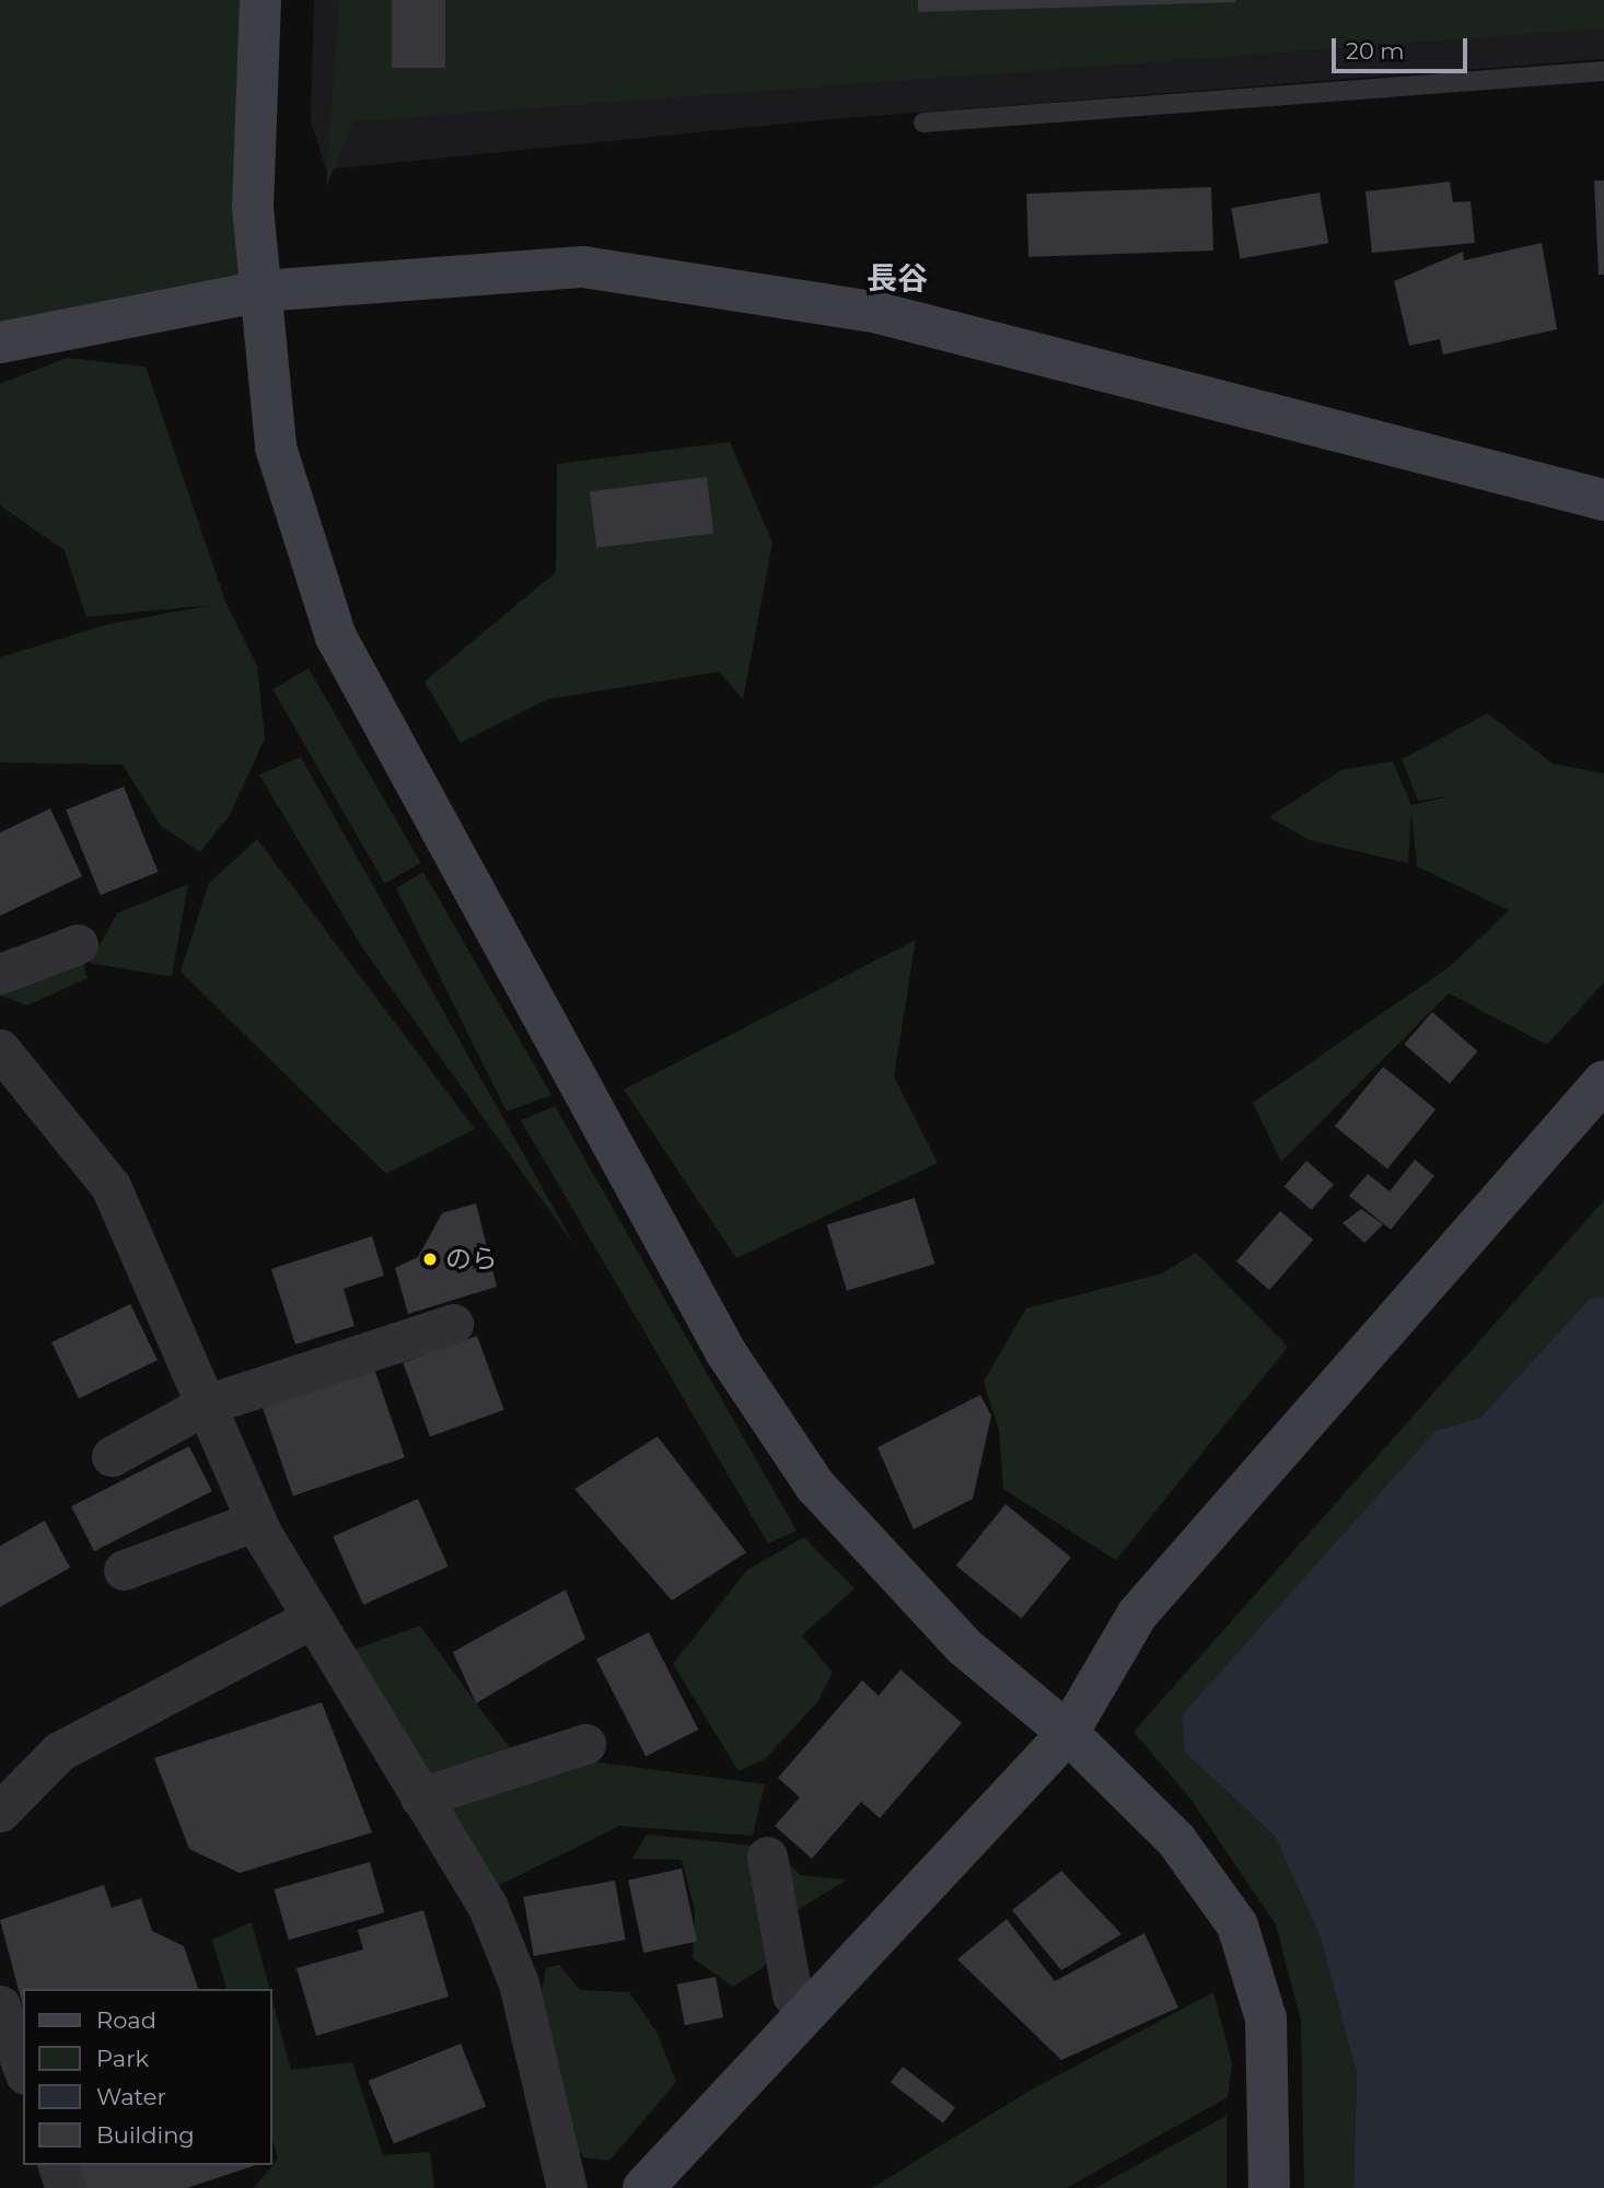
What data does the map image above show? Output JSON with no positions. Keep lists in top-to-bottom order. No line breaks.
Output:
{"districts":["長谷"],"places":["のら"],"legend":["Road","Park","Water","Building"],"scale_bar":"20 m"}
